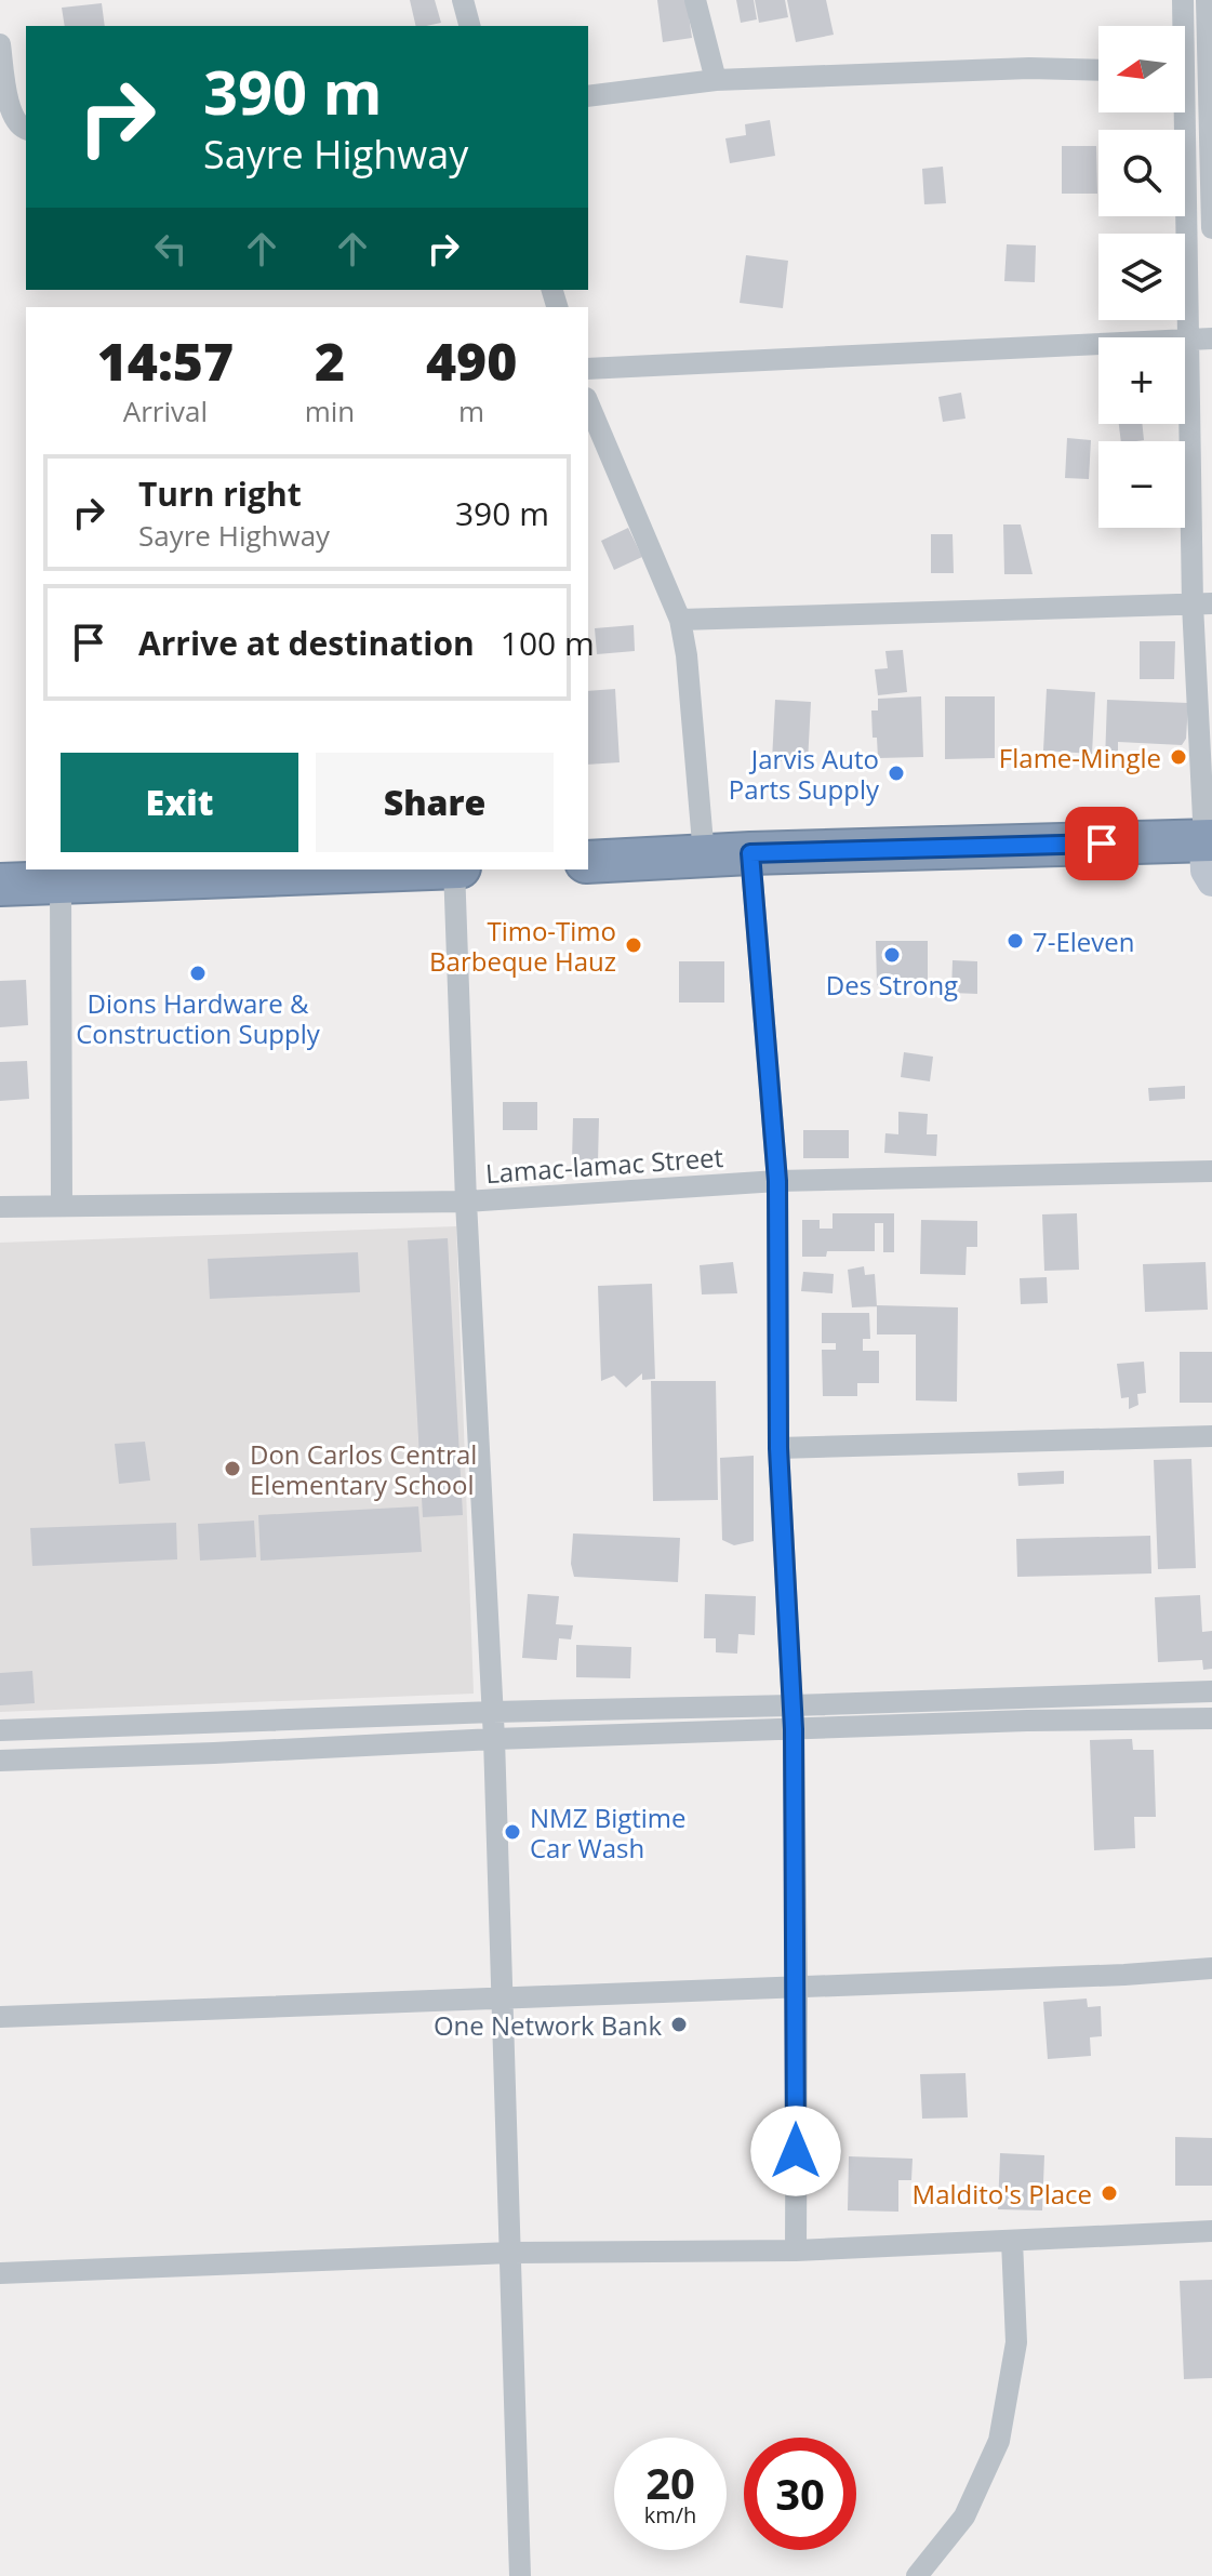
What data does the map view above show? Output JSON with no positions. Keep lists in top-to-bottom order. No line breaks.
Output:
{"streets":{"street":["Lamac-lamac Street"]},"places":["Flame-Mingle","Jarvis Auto Parts Supply","7-Eleven","Timo-Timo Barbeque Hauz","Des Strong","Dions Hardware & Construction Supply","Don Carlos Central Elementary School","NMZ Bigtime Car Wash","One Network Bank","Maldito's Place"],"north":"left","page":{"map_buttons":["+","−"],"turn":["390 m","Sayre Highway"],"eta":["14:57","Arrival","2","min","490","m"],"list":[{"name":"Turn right","note":"Sayre Highway","value":"390 m"},{"name":"Arrive at destination","value":"100 m"}],"buttons":["Exit","Share"],"speed":"20 km/h","limit":"30"}}
